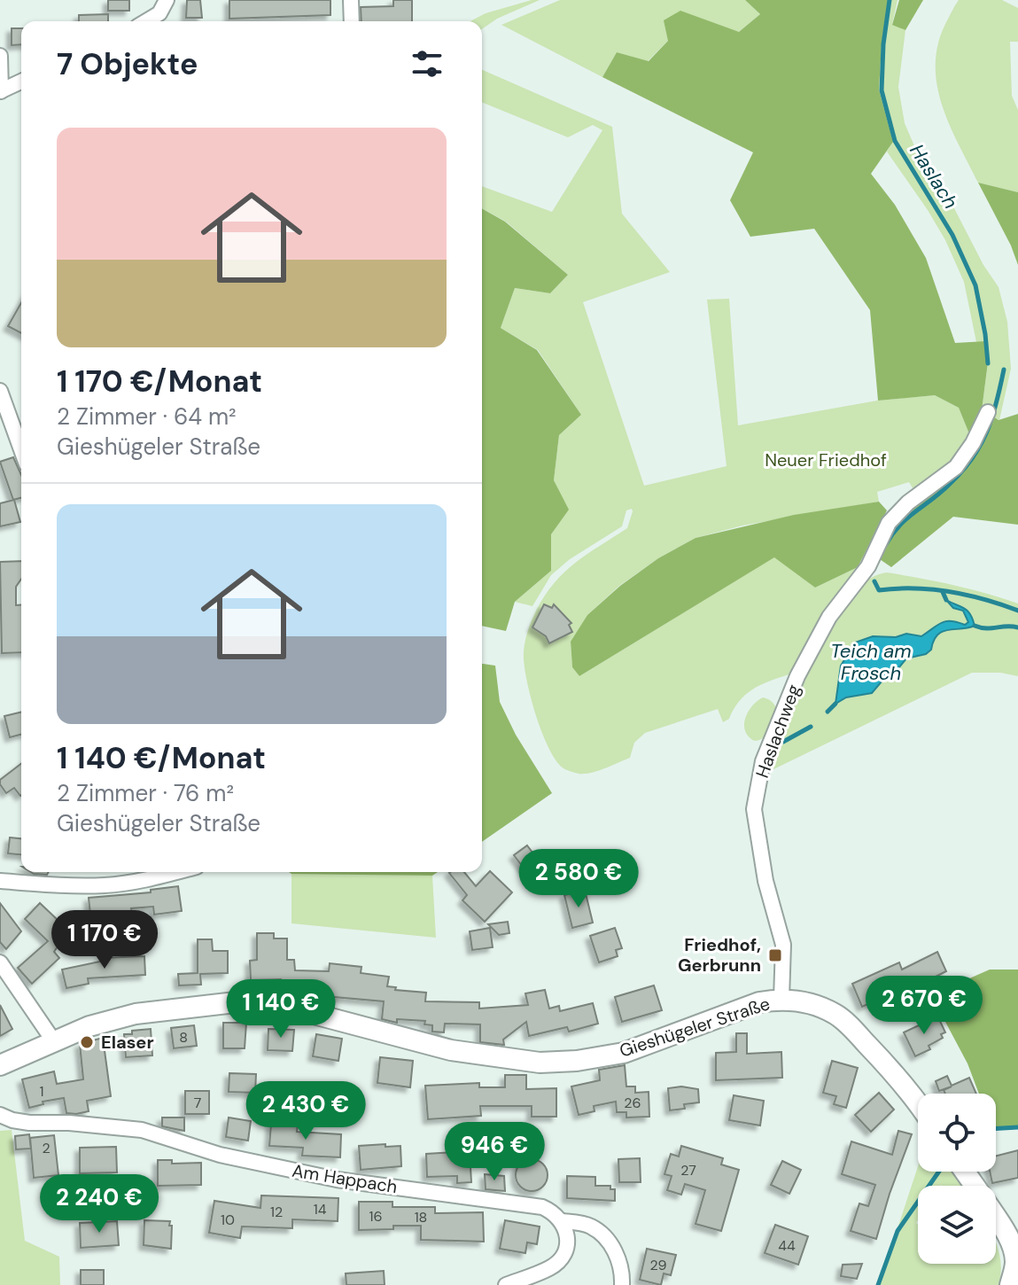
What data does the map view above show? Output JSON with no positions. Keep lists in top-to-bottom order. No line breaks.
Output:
{"streets":{"street":["Haslachweg","Gieshügeler Straße","Am Happach"]},"crossings":[["Haslachweg","Gieshügeler Straße"]],"water":["Haslach","Teich am Frosch"],"parks":["Neuer Friedhof"],"places":{"transit":["Friedhof, Gerbrunn"],"other":["Elaser"]},"house_numbers":["8","1","7","26","2","27","14","12","16","18","10","44","29"],"page":{"heading":"7 Objekte","list":[{"name":"1 170 €/Monat","note":"2 Zimmer · 64 m² · Gieshügeler Straße"},{"name":"1 140 €/Monat","note":"2 Zimmer · 76 m² · Gieshügeler Straße"}],"price":["2 580 €","1 170 €","2 670 €","1 140 €","2 430 €","946 €","2 240 €"]}}
